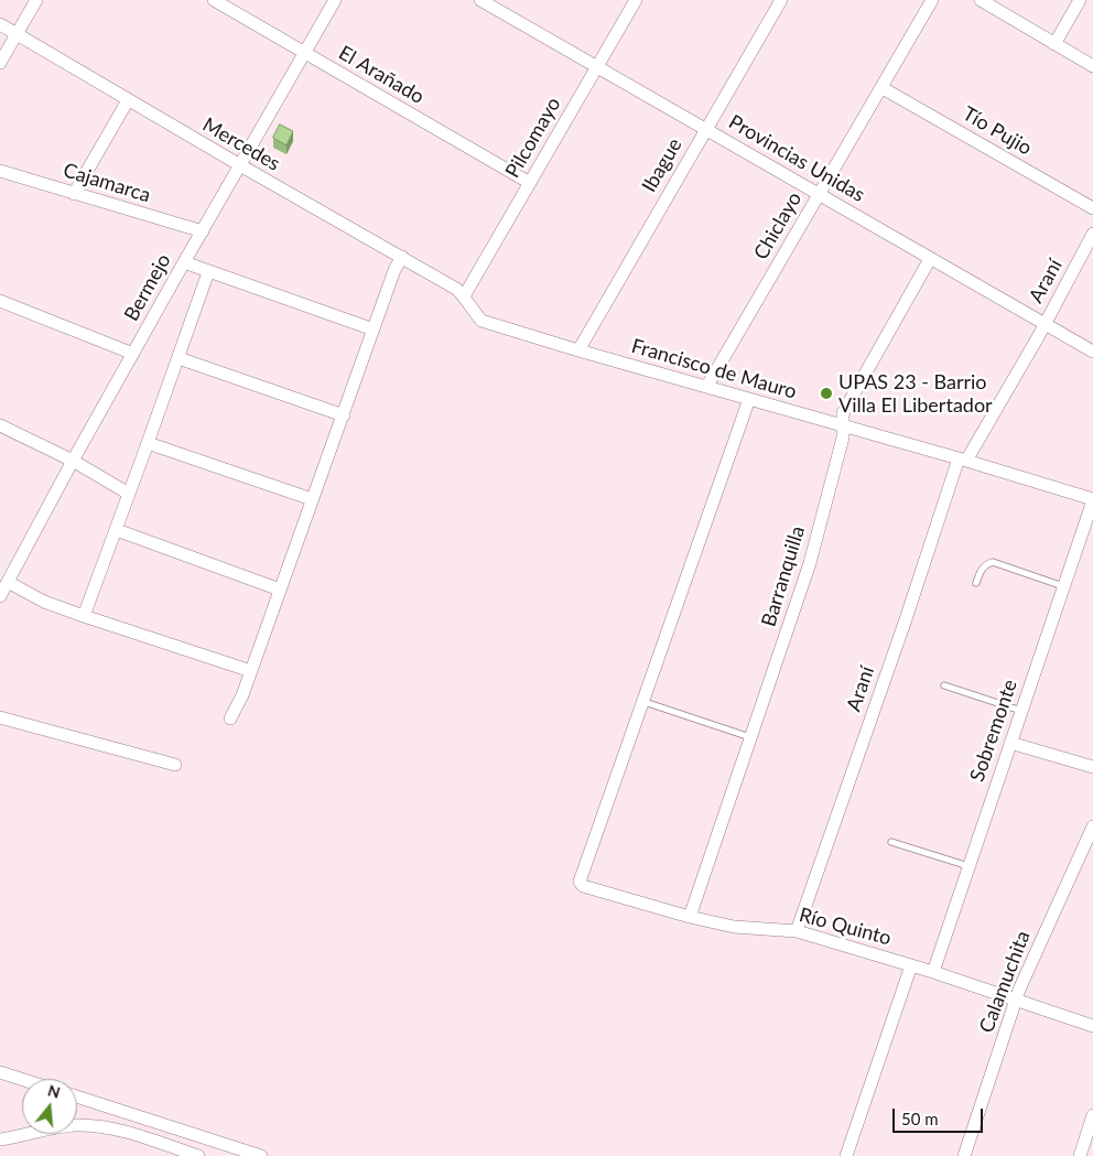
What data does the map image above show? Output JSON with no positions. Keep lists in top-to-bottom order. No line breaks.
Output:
{"streets":{"street":["El Arañado","Tío Pujio","Pilcomayo","Mercedes","Provincias Unidas","Ibague","Cajamarca","Chiclayo","Araní","Bermejo","Francisco de Mauro","Barranquilla","Sobremonte","Río Quinto","Calamuchita"]},"crossings":[["El Arañado","Pilcomayo"],["El Arañado","Bermejo"],["Tío Pujio","Chiclayo"],["Pilcomayo","Mercedes"],["Pilcomayo","Provincias Unidas"],["Pilcomayo","Francisco de Mauro"],["Mercedes","Bermejo"],["Mercedes","Francisco de Mauro"],["Provincias Unidas","Ibague"],["Provincias Unidas","Chiclayo"],["Provincias Unidas","Araní"],["Provincias Unidas","Barranquilla"],["Ibague","Francisco de Mauro"],["Cajamarca","Bermejo"],["Chiclayo","Francisco de Mauro"],["Araní","Francisco de Mauro"],["Araní","Río Quinto"],["Francisco de Mauro","Barranquilla"],["Francisco de Mauro","Sobremonte"],["Barranquilla","Río Quinto"],["Sobremonte","Río Quinto"],["Río Quinto","Calamuchita"]],"places":["UPAS 23 - Barrio Villa El Libertador"],"scale_bar":"50 m","north":"top"}
